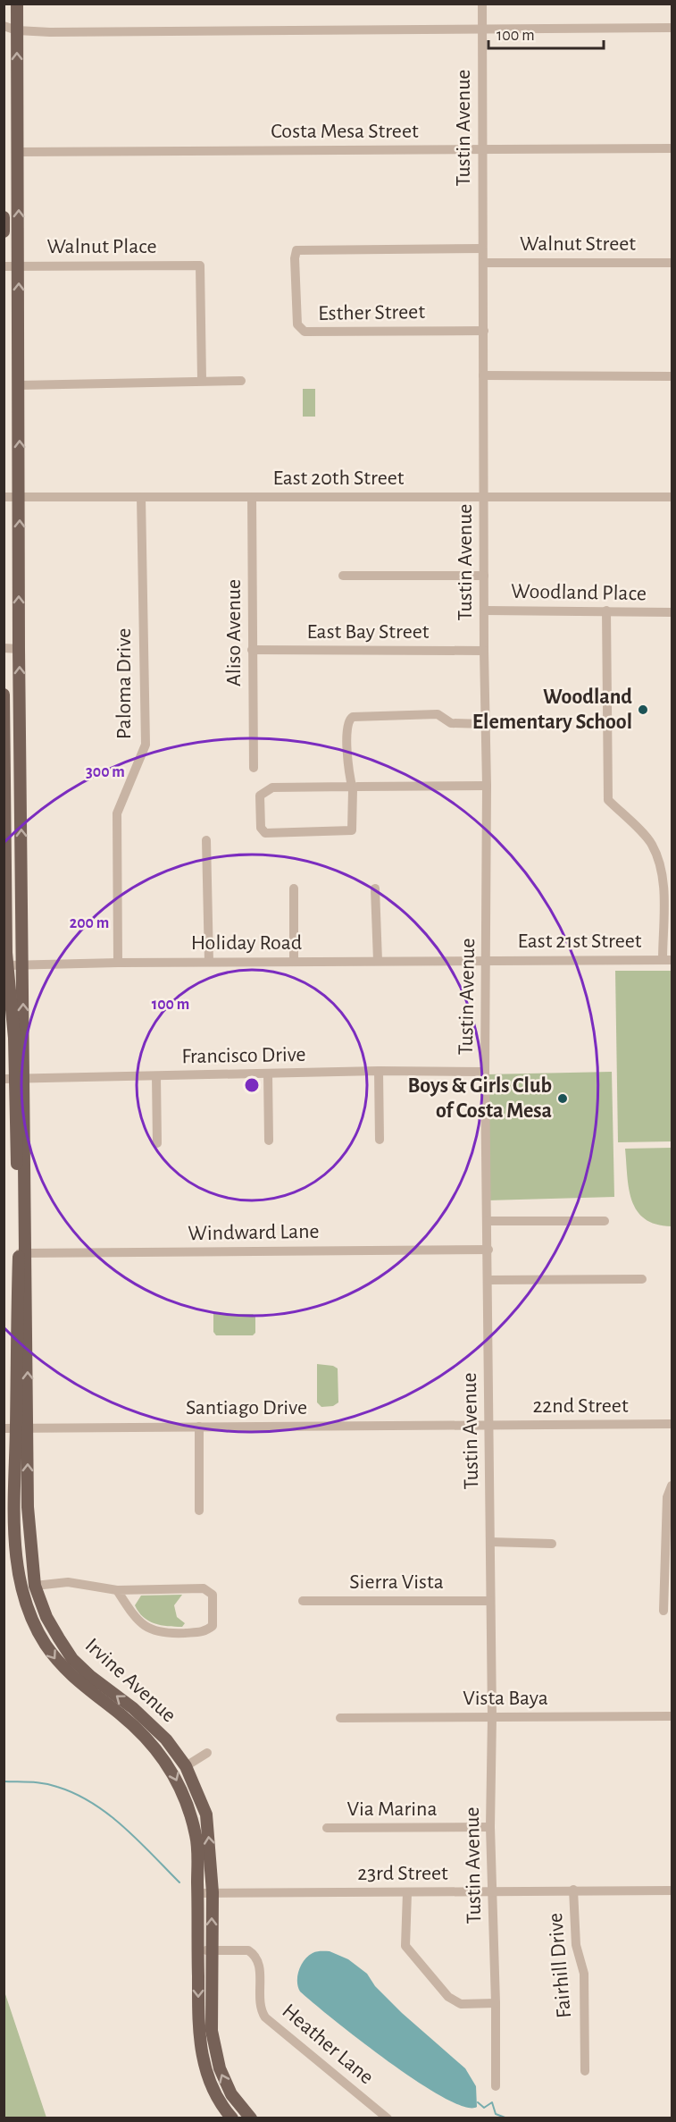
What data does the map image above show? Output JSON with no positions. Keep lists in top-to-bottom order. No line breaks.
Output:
{"streets":{"main road":["Irvine Avenue"],"street":["Tustin Avenue","Costa Mesa Street","Walnut Street","Walnut Place","Esther Street","East 20th Street","Woodland Place","East Bay Street","Aliso Avenue","Paloma Drive","East 21st Street","Holiday Road","Francisco Drive","Windward Lane","22nd Street","Santiago Drive","Sierra Vista","Vista Baya","Via Marina","23rd Street","Fairhill Drive","Heather Lane"]},"crossings":[["Tustin Avenue","Costa Mesa Street"],["Tustin Avenue","Walnut Street"],["Tustin Avenue","Esther Street"],["Tustin Avenue","East 20th Street"],["Tustin Avenue","Woodland Place"],["Tustin Avenue","East Bay Street"],["Tustin Avenue","East 21st Street"],["Tustin Avenue","Holiday Road"],["Tustin Avenue","Francisco Drive"],["Tustin Avenue","Windward Lane"],["Tustin Avenue","22nd Street"],["Tustin Avenue","Santiago Drive"],["Tustin Avenue","Sierra Vista"],["Tustin Avenue","Vista Baya"],["Tustin Avenue","Via Marina"],["Tustin Avenue","23rd Street"],["Costa Mesa Street","Irvine Avenue"],["Walnut Place","Irvine Avenue"],["East 20th Street","Aliso Avenue"],["East 20th Street","Paloma Drive"],["East 20th Street","Irvine Avenue"],["East Bay Street","Aliso Avenue"],["Paloma Drive","Holiday Road"],["East 21st Street","Holiday Road"],["Holiday Road","Irvine Avenue"],["Francisco Drive","Irvine Avenue"],["Windward Lane","Irvine Avenue"],["22nd Street","Santiago Drive"],["Santiago Drive","Irvine Avenue"],["Irvine Avenue","23rd Street"],["Irvine Avenue","Heather Lane"],["23rd Street","Fairhill Drive"]],"places":["Woodland Elementary School","Boys & Girls Club of Costa Mesa"],"scale_bar":"100 m","rings":["300 m","200 m","100 m"]}
